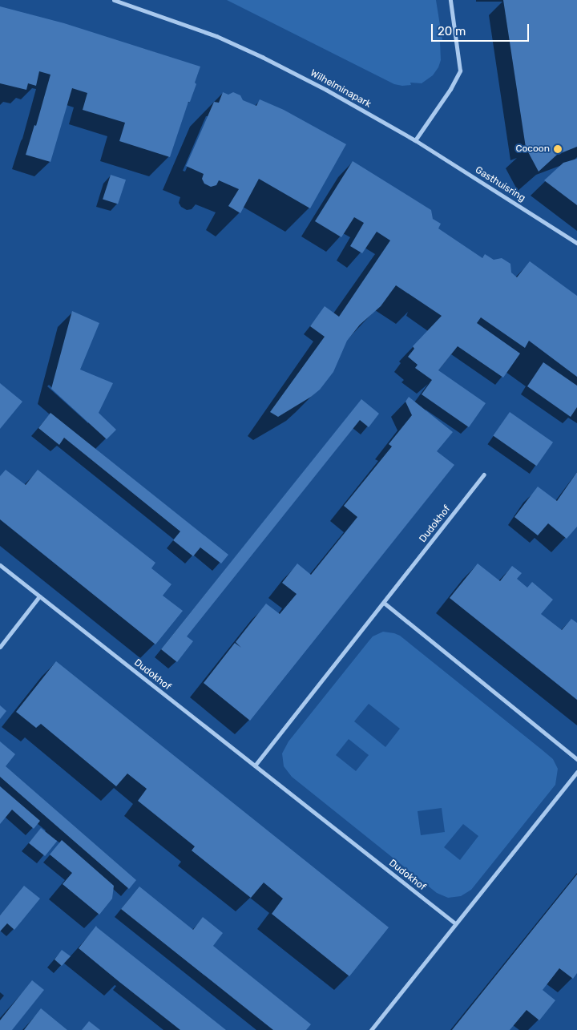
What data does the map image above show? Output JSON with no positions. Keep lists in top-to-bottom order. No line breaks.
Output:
{"streets":{"street":["Wilhelminapark","Gasthuisring","Dudokhof"]},"crossings":[["Wilhelminapark","Gasthuisring"]],"places":["Cocoon"],"scale_bar":"20 m"}
